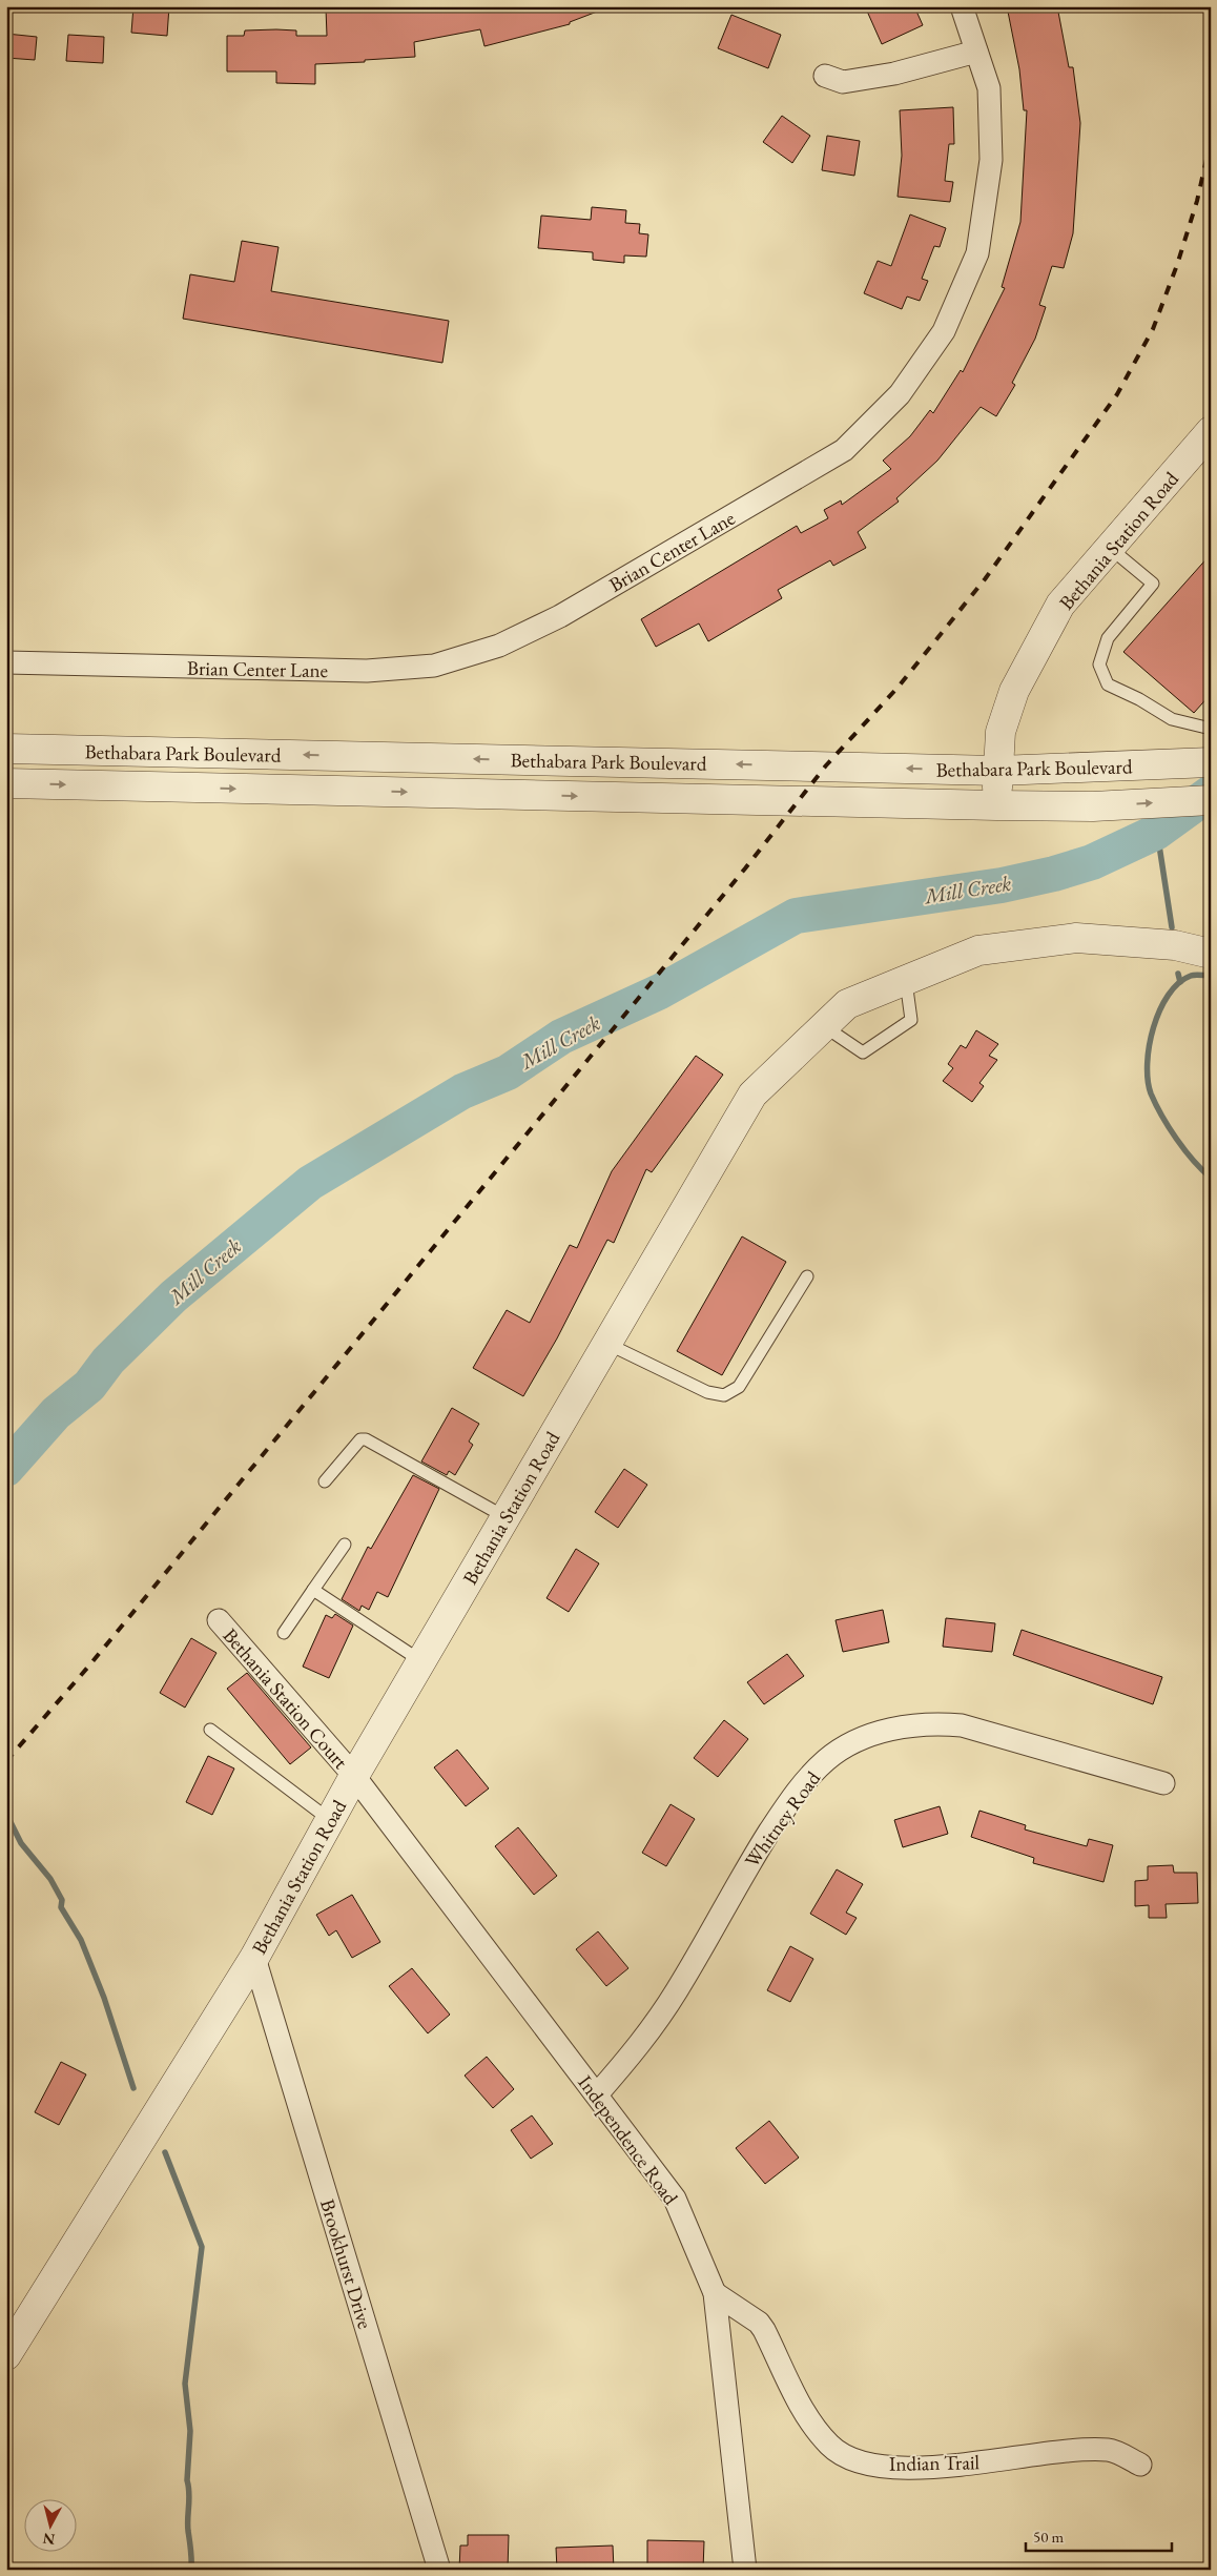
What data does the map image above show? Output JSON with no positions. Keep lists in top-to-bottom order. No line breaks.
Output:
{"streets":{"street":["Bethania Station Road","Brian Center Lane","Bethabara Park Boulevard","Bethania Station Court","Whitney Road","Independence Road","Brookhurst Drive","Indian Trail"]},"crossings":[["Bethania Station Road","Bethabara Park Boulevard"],["Bethania Station Road","Bethania Station Court"],["Bethania Station Road","Independence Road"],["Bethania Station Road","Brookhurst Drive"],["Bethania Station Court","Independence Road"],["Whitney Road","Independence Road"],["Independence Road","Indian Trail"]],"water":["Mill Creek"],"scale_bar":"50 m","north":"bottom"}
